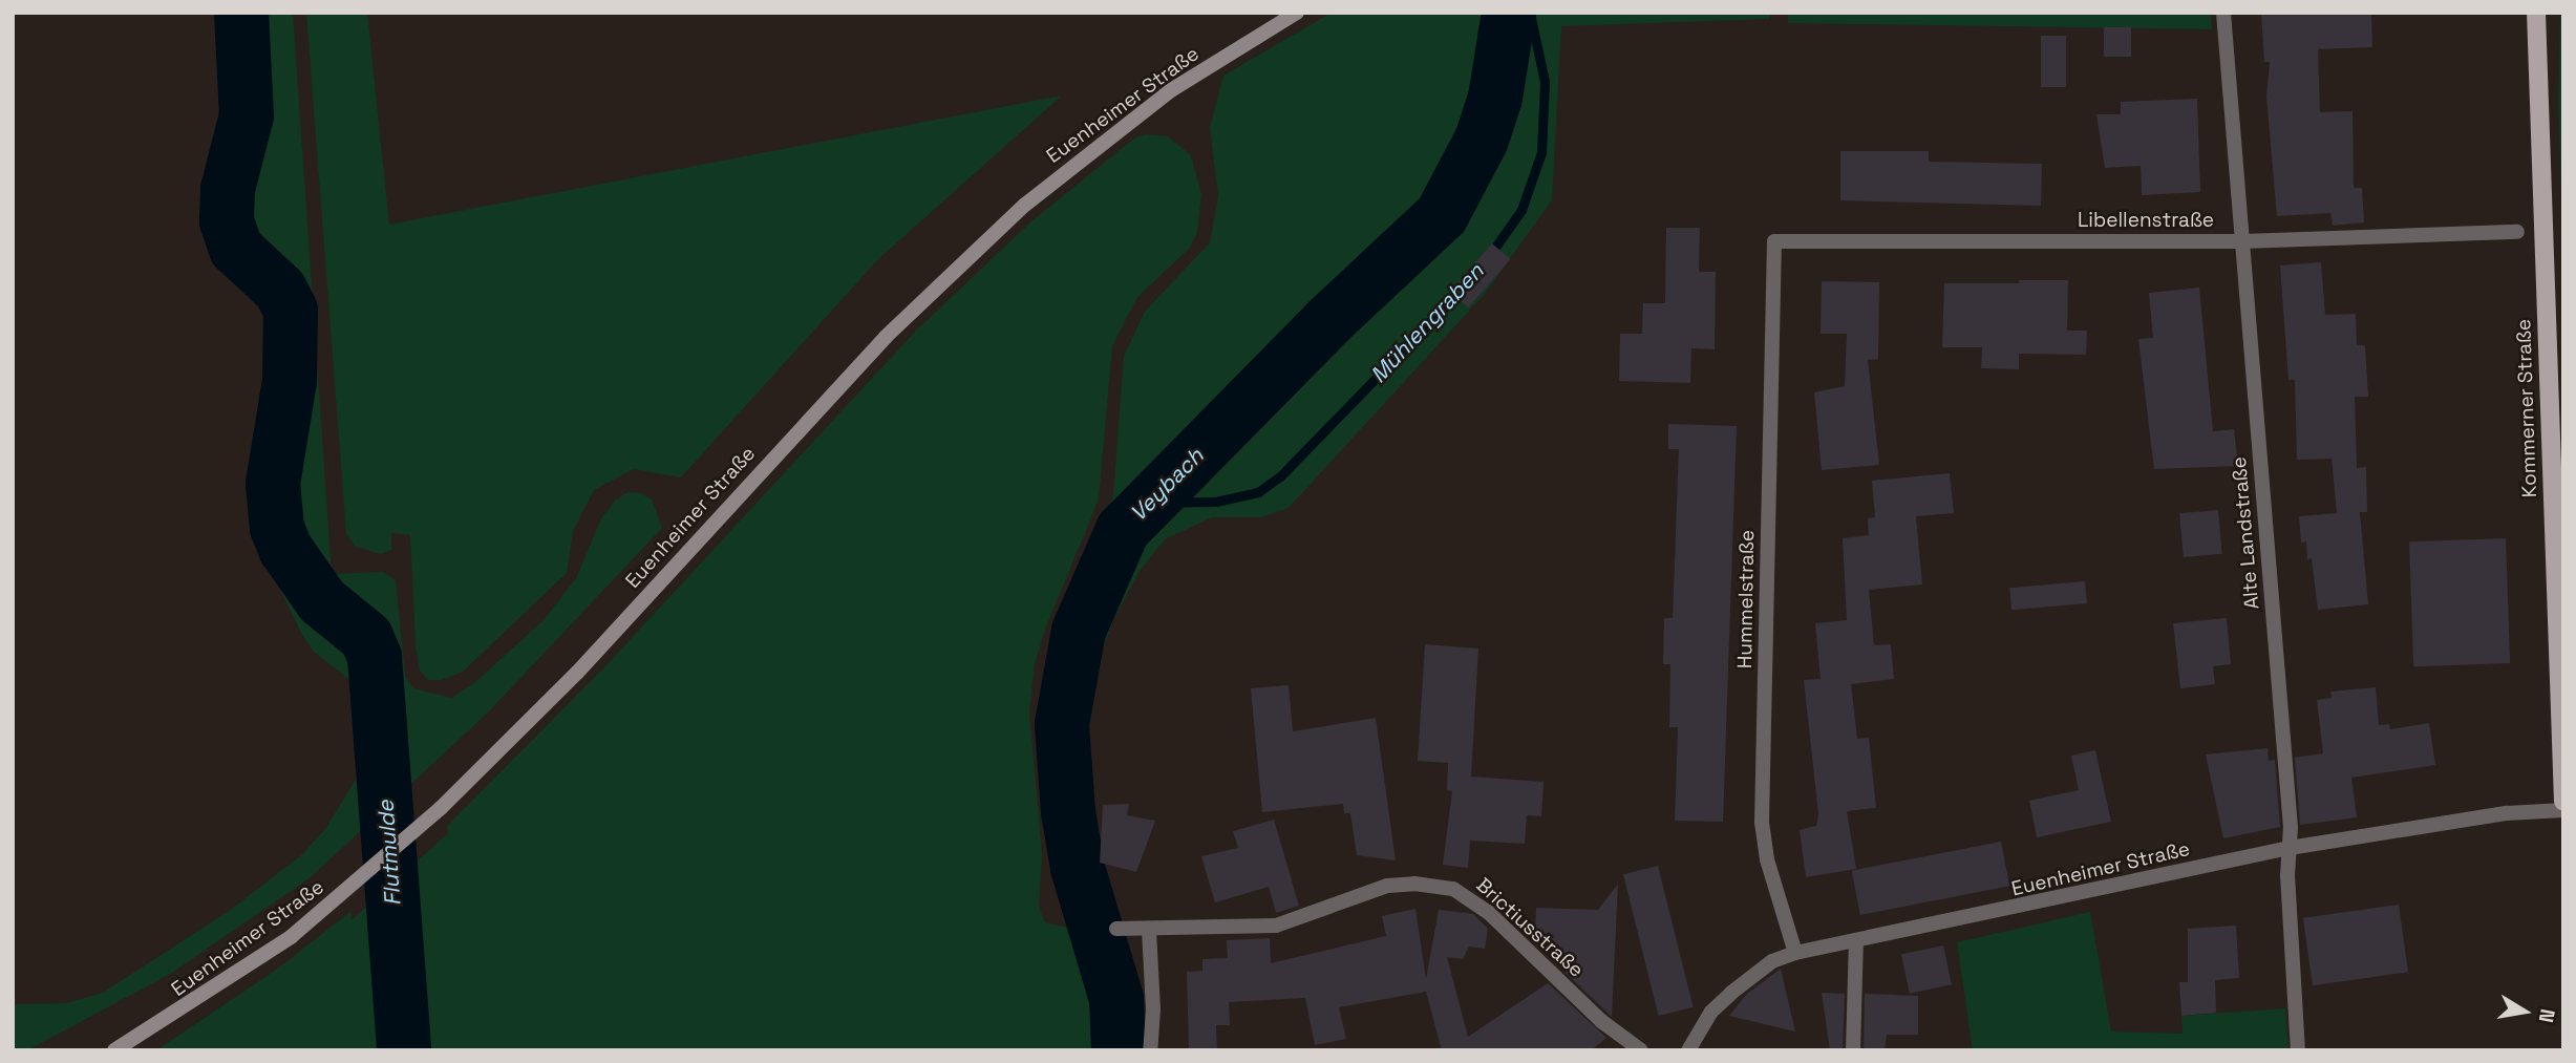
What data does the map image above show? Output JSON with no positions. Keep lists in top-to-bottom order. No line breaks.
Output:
{"streets":{"main road":["Euenheimer Straße","Kommerner Straße"],"street":["Libellenstraße","Alte Landstraße","Hummelstraße","Brictiusstraße"]},"crossings":[["Euenheimer Straße","Alte Landstraße"],["Euenheimer Straße","Hummelstraße"],["Libellenstraße","Alte Landstraße"],["Libellenstraße","Hummelstraße"]],"water":["Mühlengraben","Veybach","Flutmulde"],"north":"right"}
